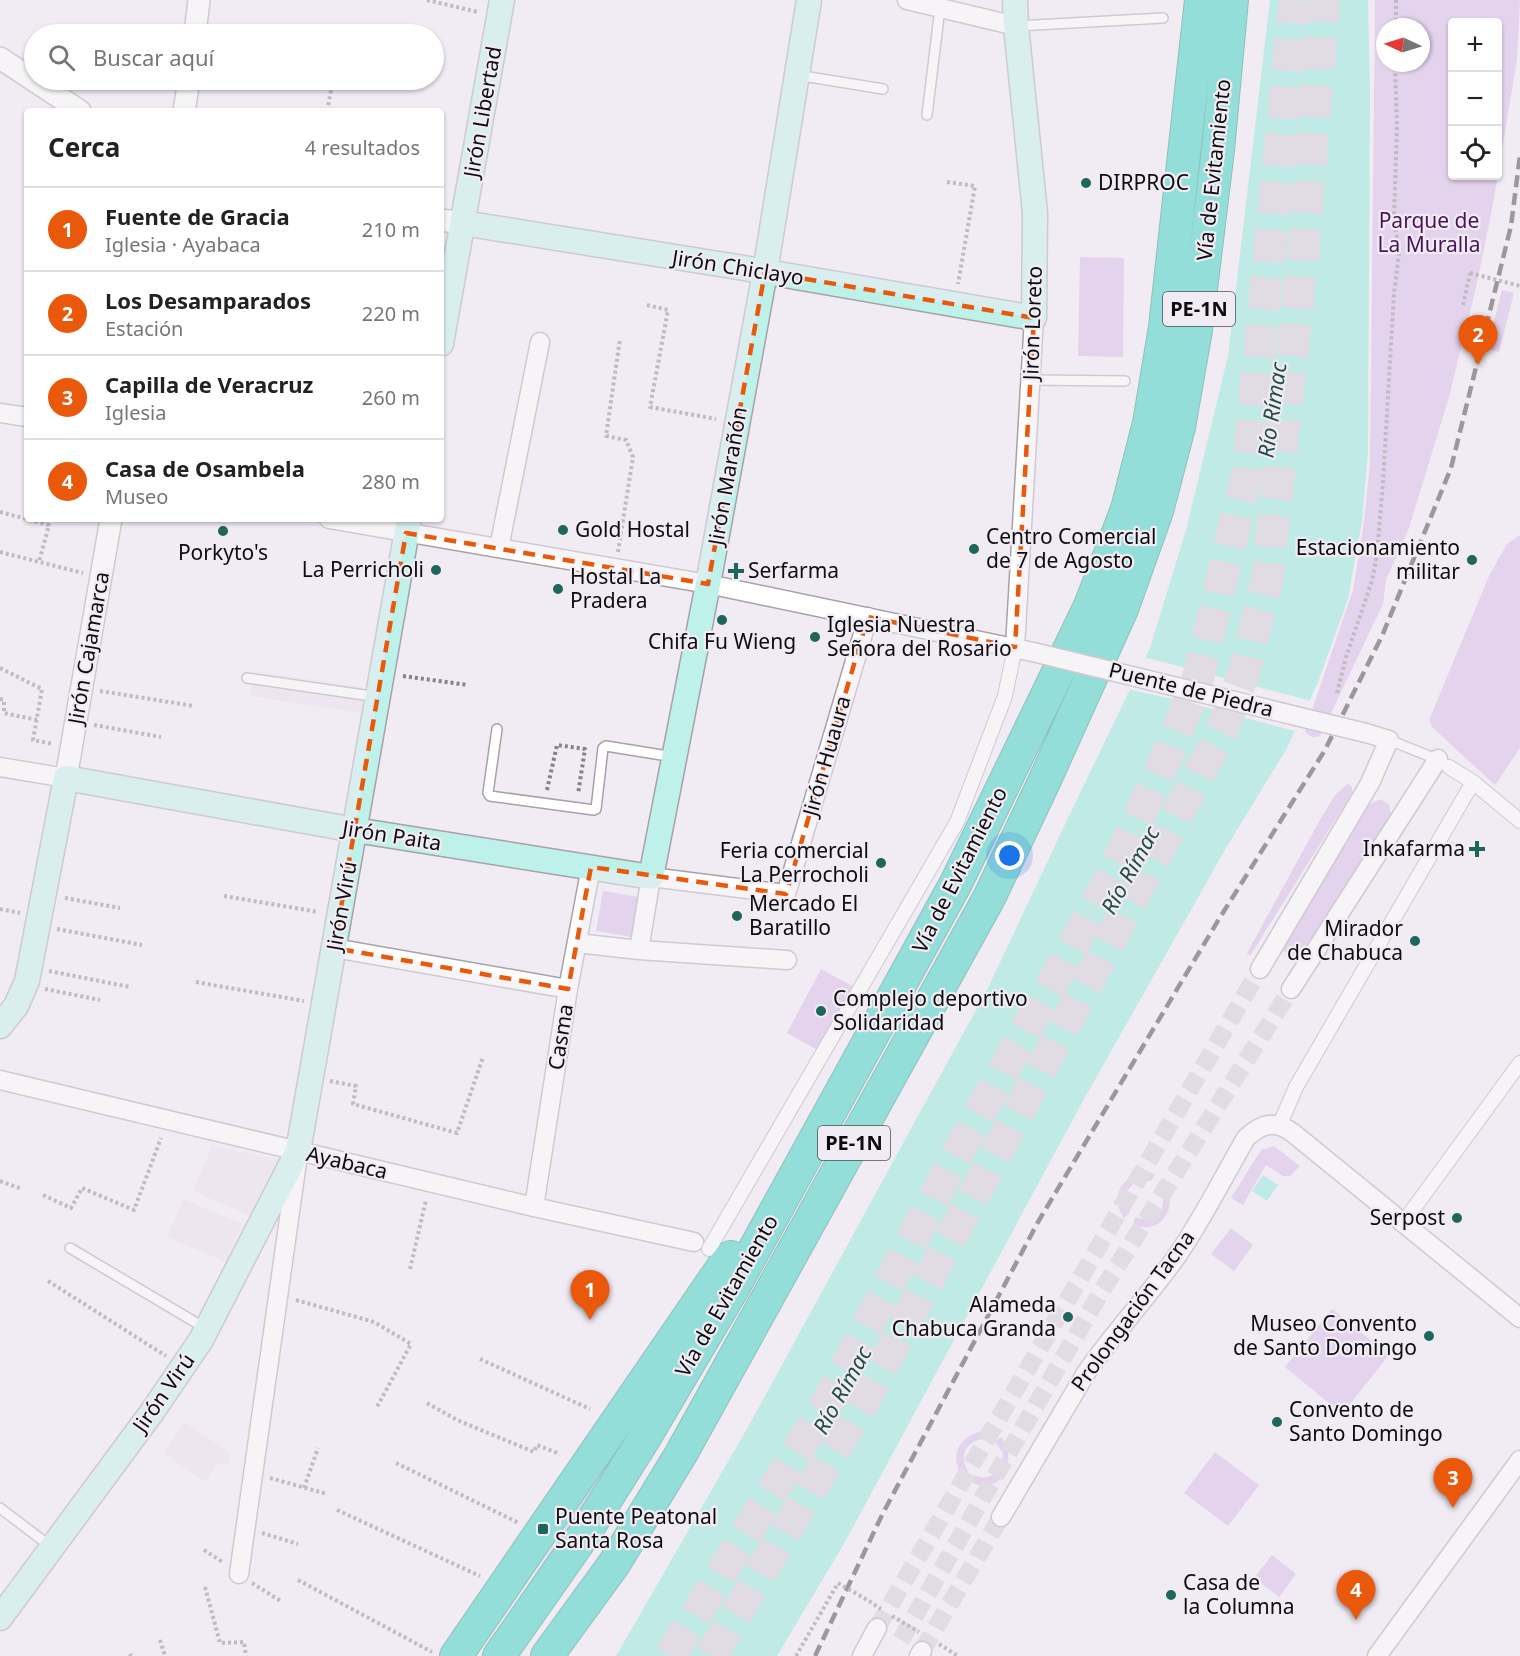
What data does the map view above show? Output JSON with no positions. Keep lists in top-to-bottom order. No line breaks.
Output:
{"streets":{"highway":["Vía de Evitamiento","PE-1N"],"main road":["Jirón Libertad","Jirón Chiclayo","Jirón Loreto","Jirón Marañón","Jirón Paita","Jirón Virú"],"street":["Jirón Cajamarca","Puente de Piedra","Jirón Huaura","Casma","Ayabaca","Prolongación Tacna"]},"crossings":[["Jirón Libertad","Jirón Chiclayo"],["Jirón Chiclayo","Jirón Loreto"],["Jirón Chiclayo","Jirón Marañón"],["Jirón Loreto","Puente de Piedra"],["Jirón Marañón","Puente de Piedra"],["Jirón Marañón","Jirón Paita"],["Jirón Cajamarca","Jirón Paita"],["Puente de Piedra","Jirón Huaura"],["Puente de Piedra","Jirón Virú"],["Jirón Huaura","Jirón Paita"],["Jirón Paita","Jirón Virú"],["Jirón Paita","Casma"],["Jirón Virú","Ayabaca"],["Casma","Ayabaca"]],"water":["Río Rímac"],"parks":["Parque de La Muralla"],"places":{"other":["DIRPROC","Gold Hostal","Porkyto's","Centro Comercial de 7 de Agosto","Estacionamiento militar","La Perricholi","Hostal La Pradera","Chifa Fu Wieng","Iglesia Nuestra Señora del Rosario","Feria comercial La Perrocholi","Mercado El Baratillo","Mirador de Chabuca","Complejo deportivo Solidaridad","Serpost","Alameda Chabuca Granda","Museo Convento de Santo Domingo","Convento de Santo Domingo","Casa de la Columna"],"health":["Serfarma","Inkafarma"],"transit":["Puente Peatonal Santa Rosa"]},"north":"left","page":{"map_buttons":["+","−"],"search":"Buscar aquí","heading":["Cerca","4 resultados"],"list":[{"mark":"1","name":"Fuente de Gracia","note":"Iglesia · Ayabaca","value":"210 m"},{"mark":"2","name":"Los Desamparados","note":"Estación","value":"220 m"},{"mark":"3","name":"Capilla de Veracruz","note":"Iglesia","value":"260 m"},{"mark":"4","name":"Casa de Osambela","note":"Museo","value":"280 m"}],"pins":["2","1","3","4"]}}
